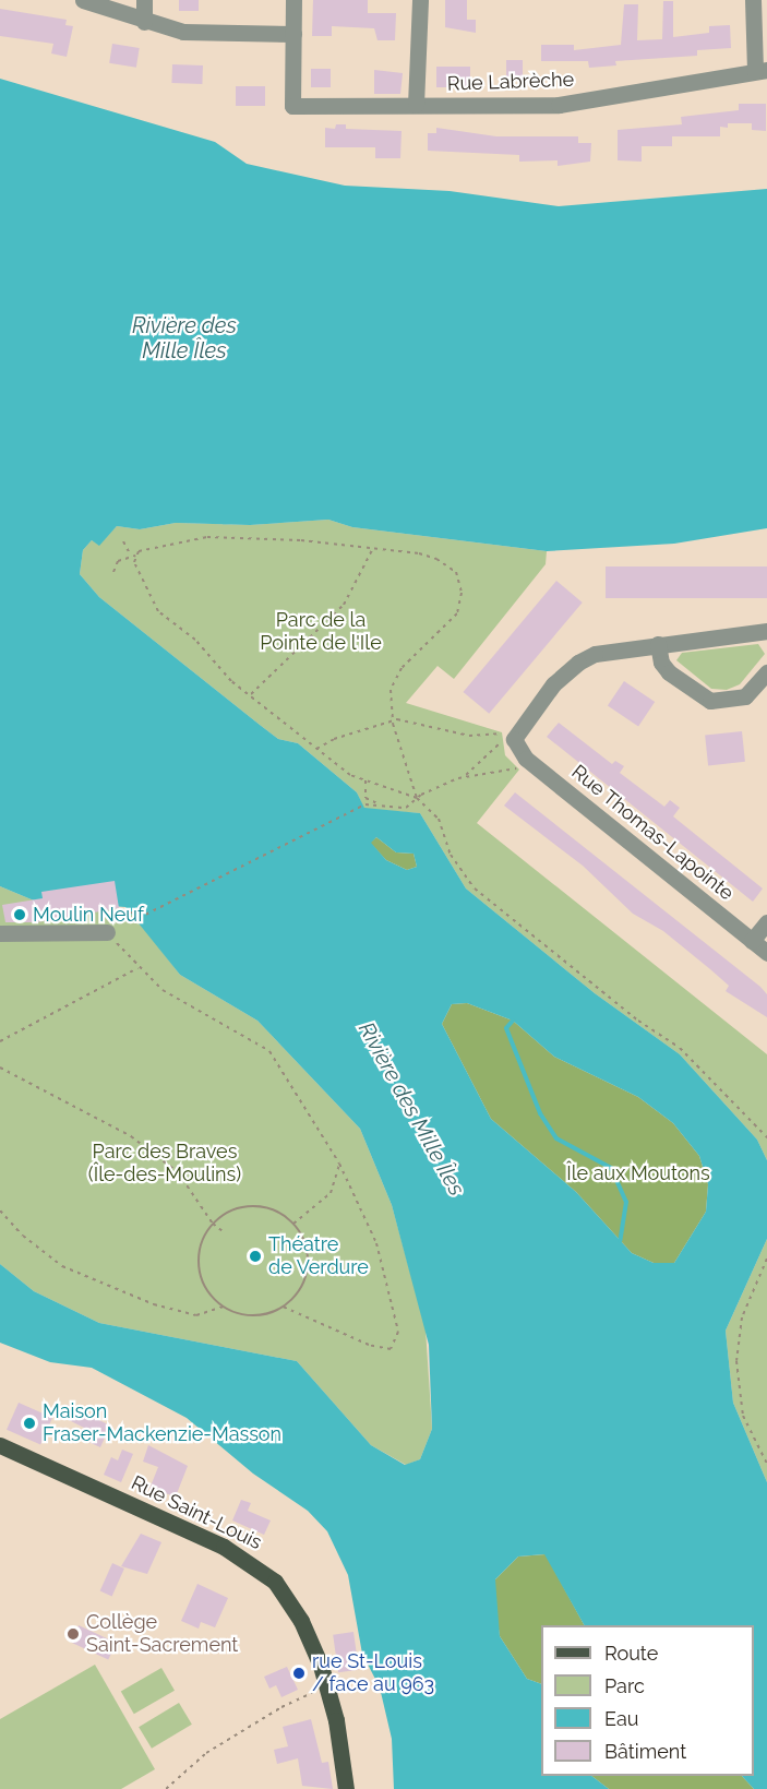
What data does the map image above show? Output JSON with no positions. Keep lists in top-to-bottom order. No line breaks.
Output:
{"streets":{"main road":["Rue Saint-Louis"],"street":["Rue Labrèche","Rue Thomas-Lapointe"]},"water":["Rivière des Mille Îles"],"parks":["Parc de la Pointe de l'Ile","Parc des Braves (Île-des-Moulins)","Île aux Moutons"],"places":["Moulin Neuf","Théatre de Verdure","Maison Fraser-Mackenzie-Masson","Collège Saint-Sacrement","rue St-Louis / face au 963"],"legend":["Route","Parc","Eau","Bâtiment"]}
